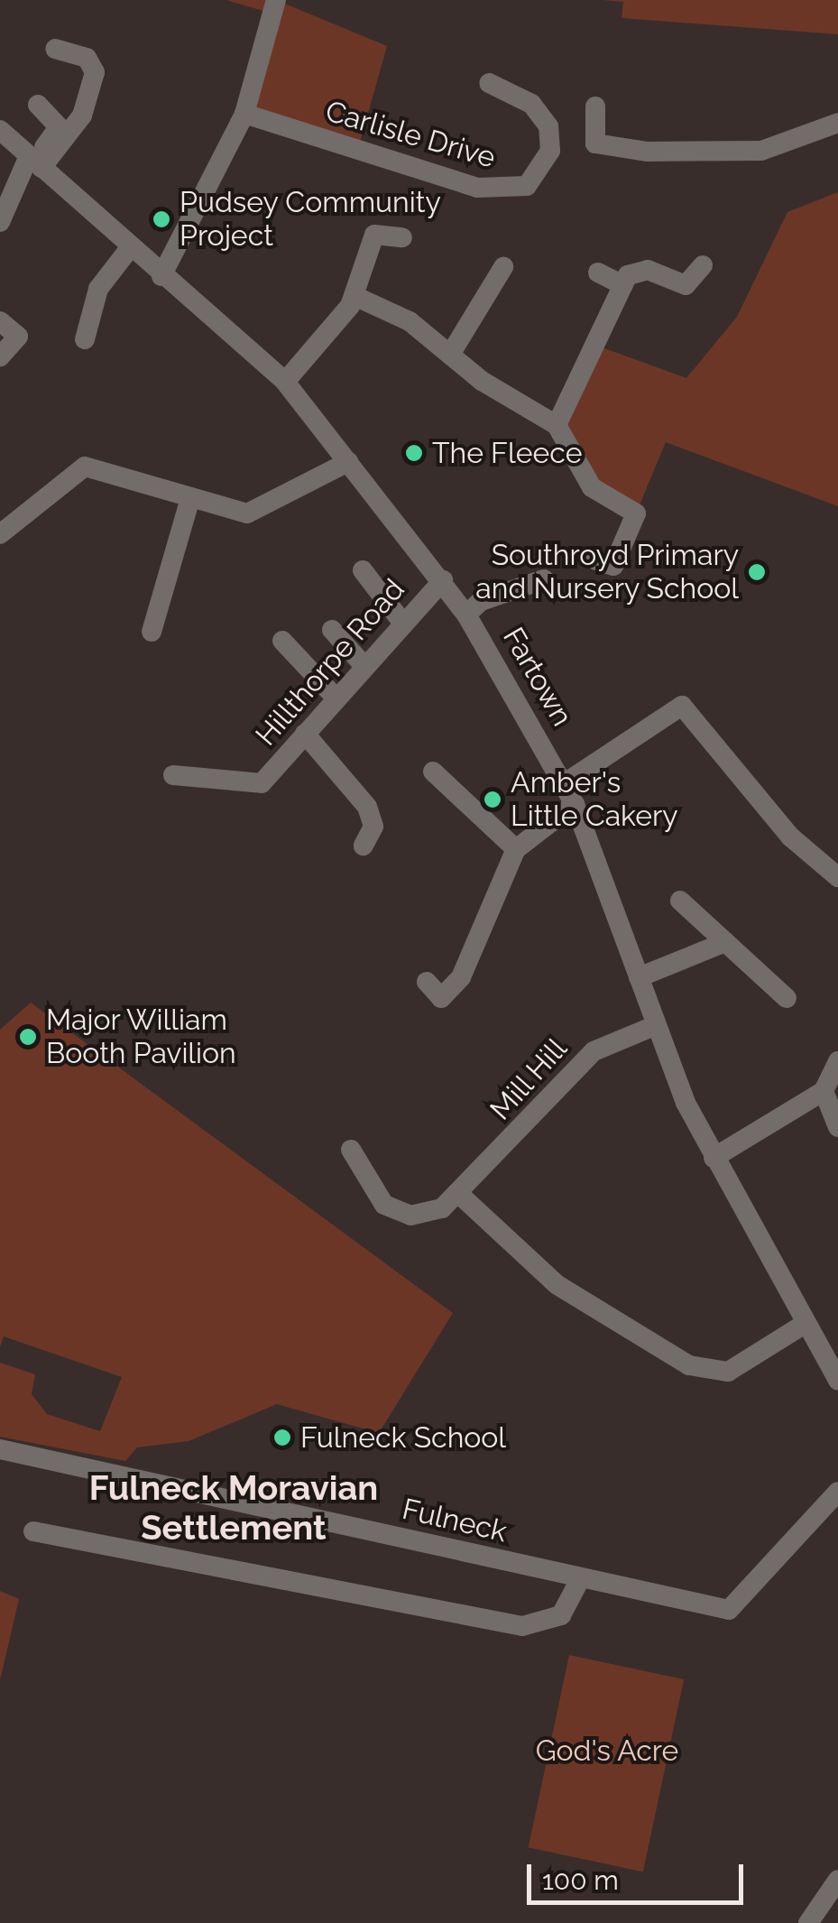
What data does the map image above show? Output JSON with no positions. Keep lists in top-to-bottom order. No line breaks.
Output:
{"streets":{"street":["Carlisle Drive","Hillthorpe Road","Fartown","Mill Hill","Fulneck"]},"crossings":[["Hillthorpe Road","Fartown"],["Fartown","Mill Hill"]],"districts":["Fulneck Moravian Settlement"],"parks":["God's Acre"],"places":["Pudsey Community Project","The Fleece","Southroyd Primary and Nursery School","Amber's Little Cakery","Major William Booth Pavilion","Fulneck School"],"scale_bar":"100 m"}
